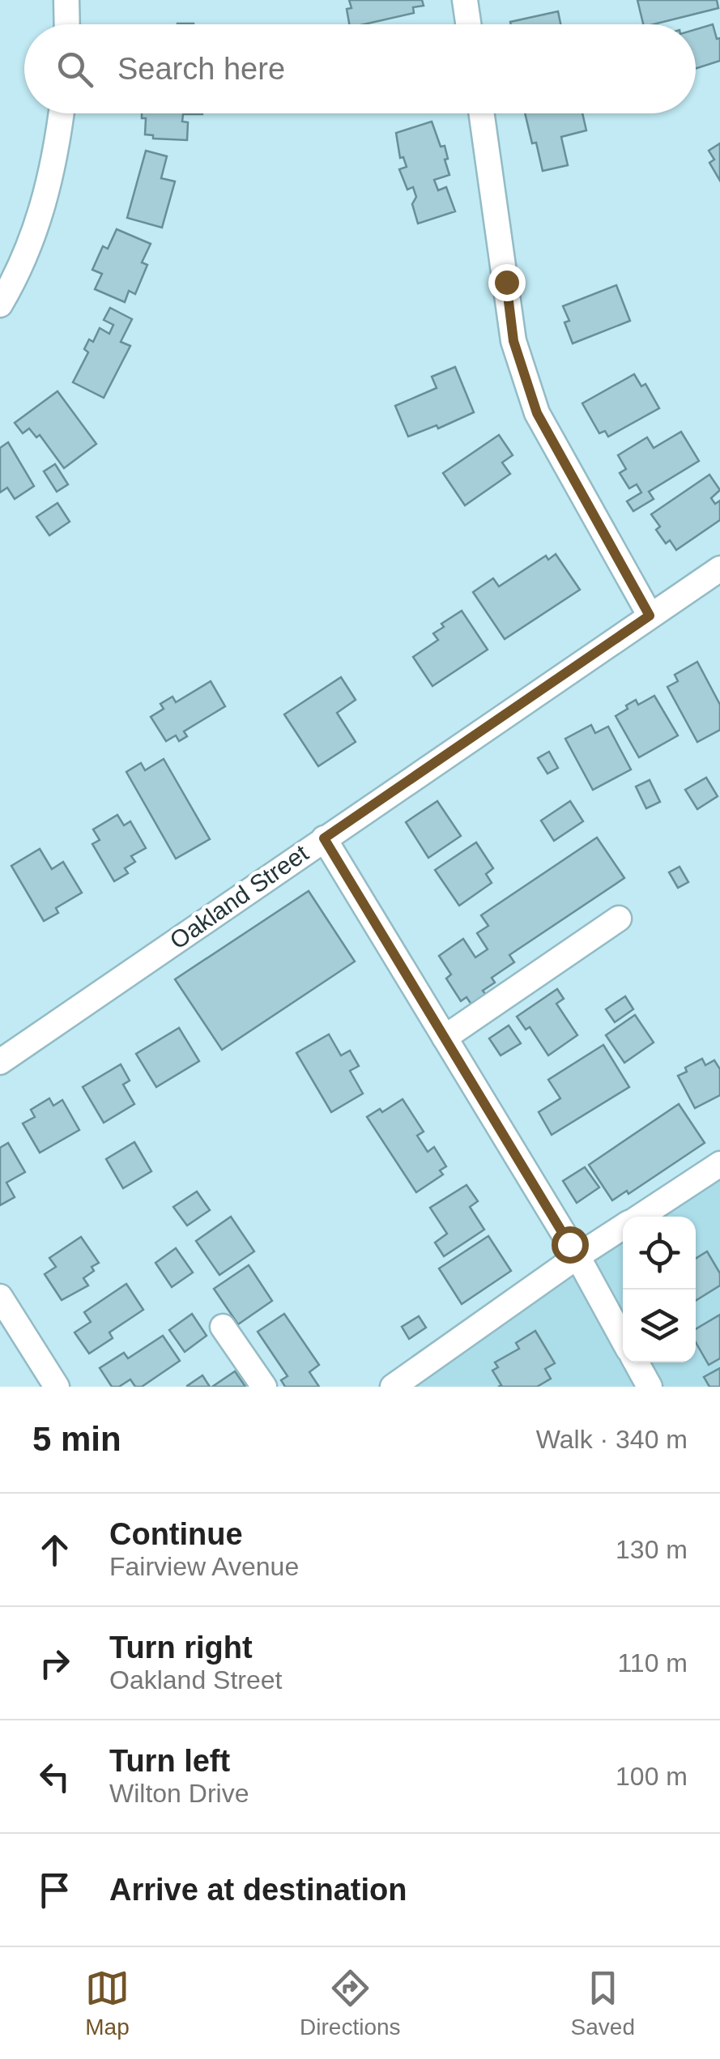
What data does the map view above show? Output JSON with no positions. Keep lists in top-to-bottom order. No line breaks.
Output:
{"streets":{"street":["Oakland Street"]},"page":{"search":"Search here","heading":["5 min","Walk · 340 m"],"list":[["Continue","Fairview Avenue","130 m"],["Turn right","Oakland Street","110 m"],["Turn left","Wilton Drive","100 m"],"Arrive at destination"],"nav":["Map","Directions","Saved"]}}
